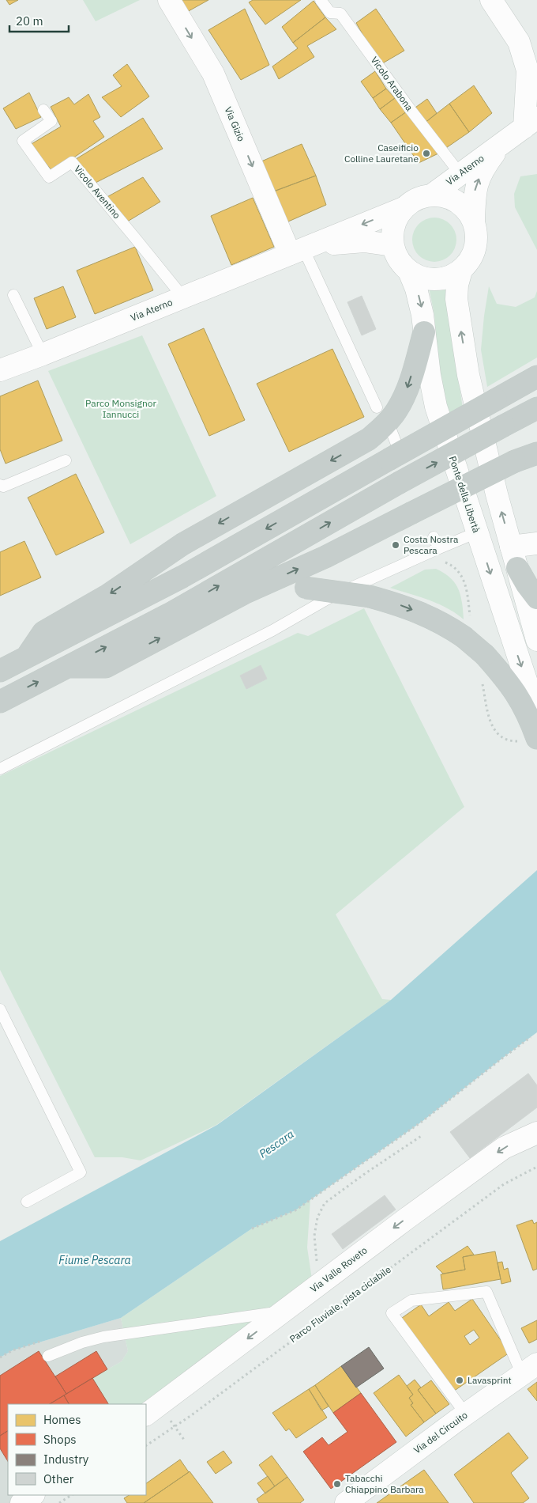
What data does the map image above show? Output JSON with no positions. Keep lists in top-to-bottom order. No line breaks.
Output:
{"streets":{"main road":["Via Gizio","Via Aterno","Ponte della Libertà","Via Valle Roveto","Via del Circuito"],"lane":["Vicolo Arabona","Vicolo Aventino"],"path":["Parco Fluviale, pista ciclabile"]},"crossings":[["Vicolo Arabona","Via Aterno"],["Via Gizio","Via Aterno"],["Via Aterno","Vicolo Aventino"],["Via Aterno","Ponte della Libertà"]],"one_way":["Via Gizio","Via Valle Roveto"],"water":["Pescara","Fiume Pescara"],"parks":["Parco Monsignor Iannucci"],"places":["Caseificio Colline Lauretane","Costa Nostra Pescara","Lavasprint","Tabacchi Chiappino Barbara"],"legend":["Homes","Shops","Industry","Other"],"scale_bar":"20 m"}
